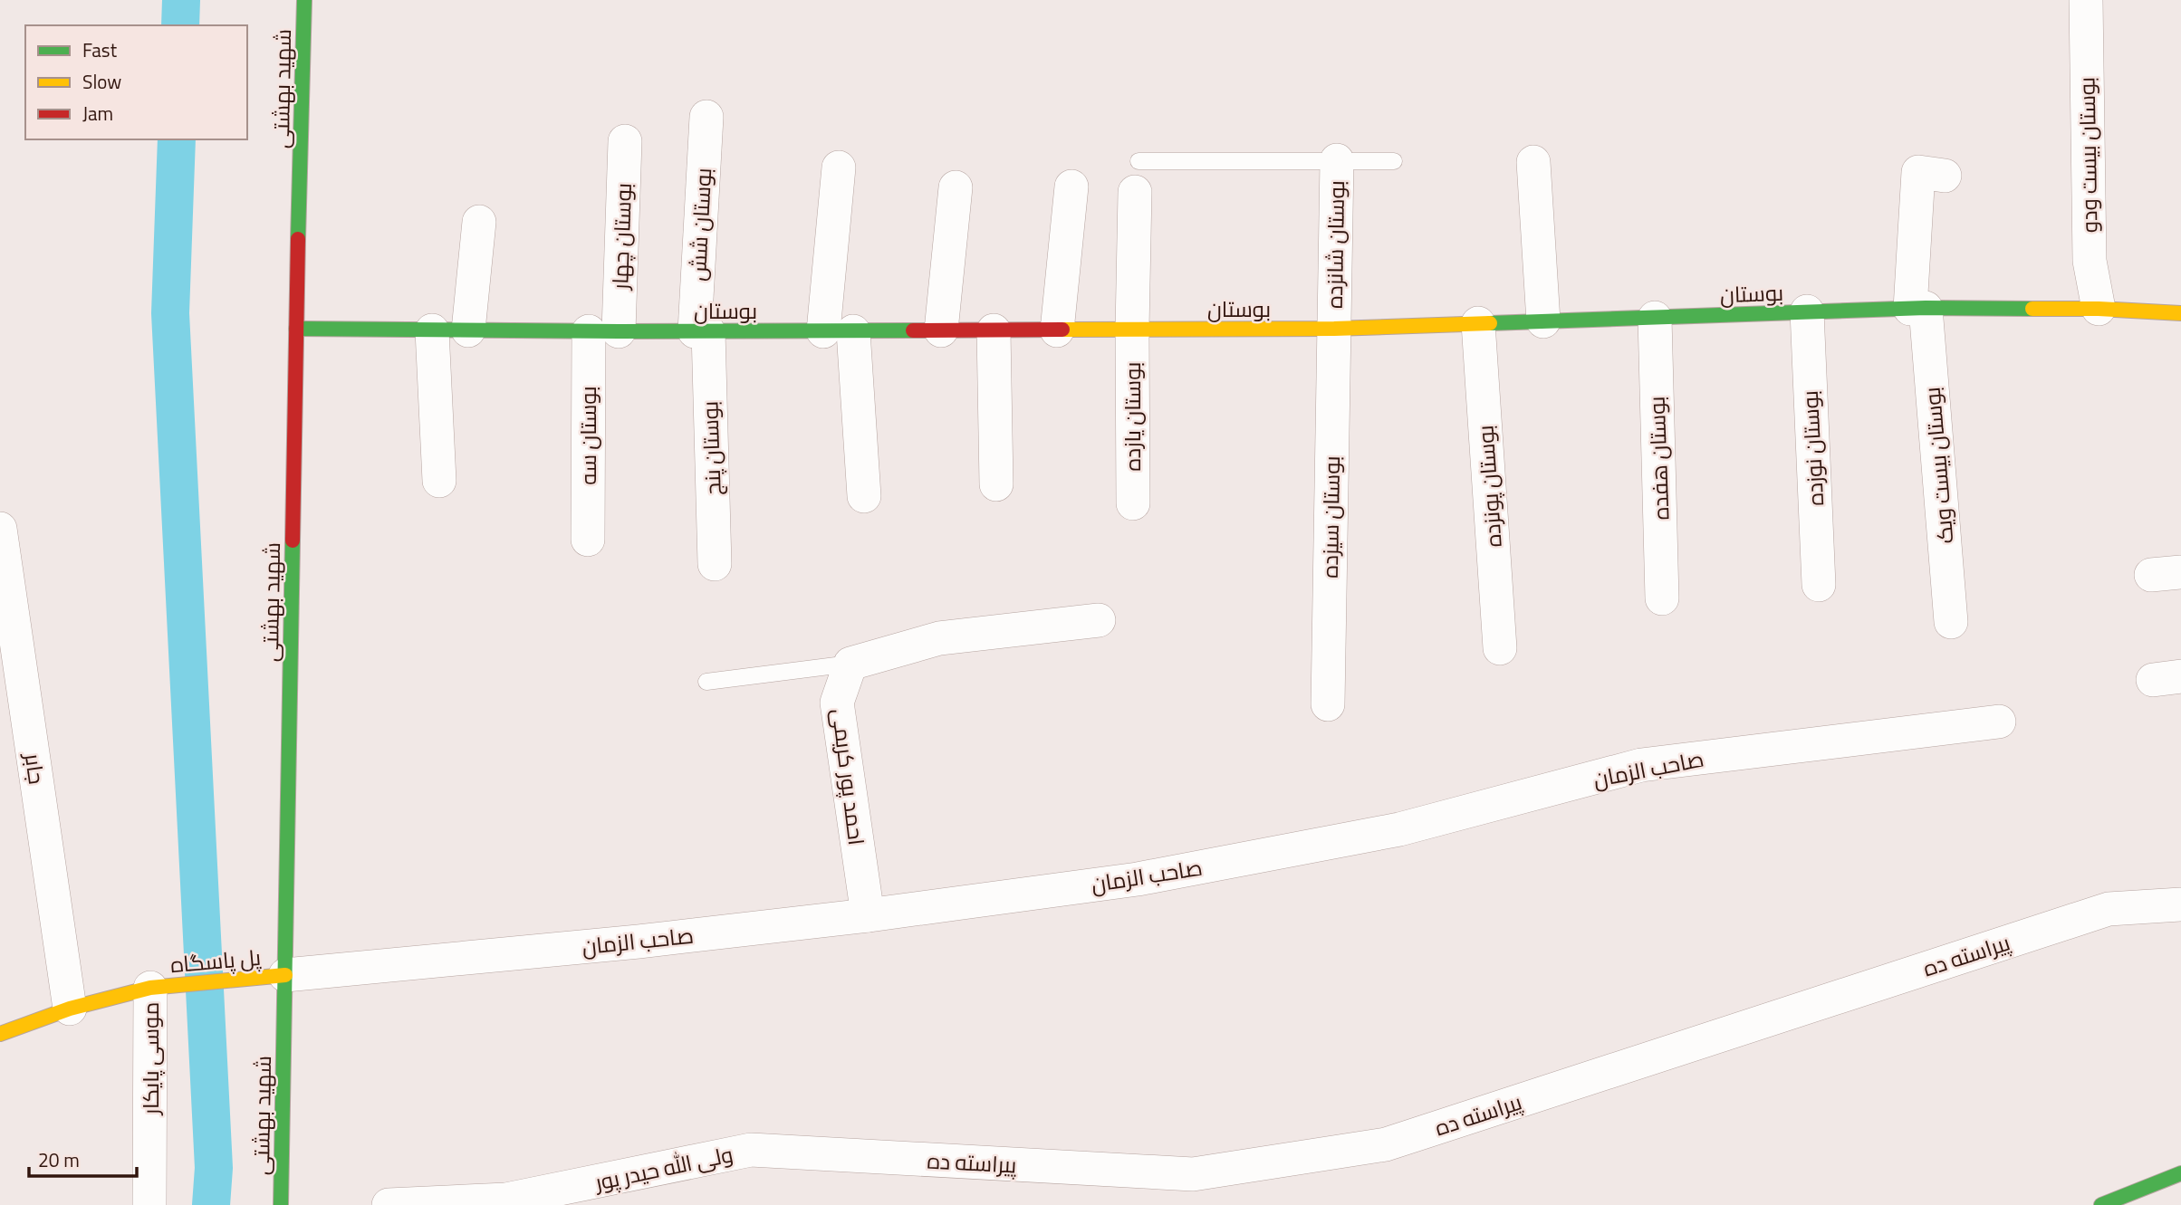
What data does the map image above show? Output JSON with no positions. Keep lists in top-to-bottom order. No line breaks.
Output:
{"streets":{"street":["شهید بهشتی","بوستان بیست ودو","بوستان شش","بوستان چهار","بوستان شانزده","بوستان","بوستان یازده","بوستان سه","بوستان پنج","بوستان نوزده","بوستان هفده","بوستان بیست ویک","بوستان پونزده","بوستان سیزده","جابر","صاحب الزمان","احمد پور کریمی","پیراسته ده","پل پاسگاه","موسی پایکار","ولی الله حیدر پور"]},"crossings":[["شهید بهشتی","بوستان"],["شهید بهشتی","صاحب الزمان"],["شهید بهشتی","پل پاسگاه"],["بوستان بیست ودو","بوستان"],["بوستان شش","بوستان"],["بوستان شش","بوستان پنج"],["بوستان چهار","بوستان"],["بوستان چهار","بوستان سه"],["بوستان شانزده","بوستان"],["بوستان شانزده","بوستان سیزده"],["بوستان","بوستان یازده"],["بوستان","بوستان سه"],["بوستان","بوستان پنج"],["بوستان","بوستان نوزده"],["بوستان","بوستان هفده"],["بوستان","بوستان بیست ویک"],["بوستان","بوستان پونزده"],["بوستان","بوستان سیزده"],["جابر","پل پاسگاه"],["صاحب الزمان","احمد پور کریمی"],["صاحب الزمان","پل پاسگاه"],["پیراسته ده","ولی الله حیدر پور"],["پل پاسگاه","موسی پایکار"]],"legend":["Fast","Slow","Jam"],"scale_bar":"20 m"}
